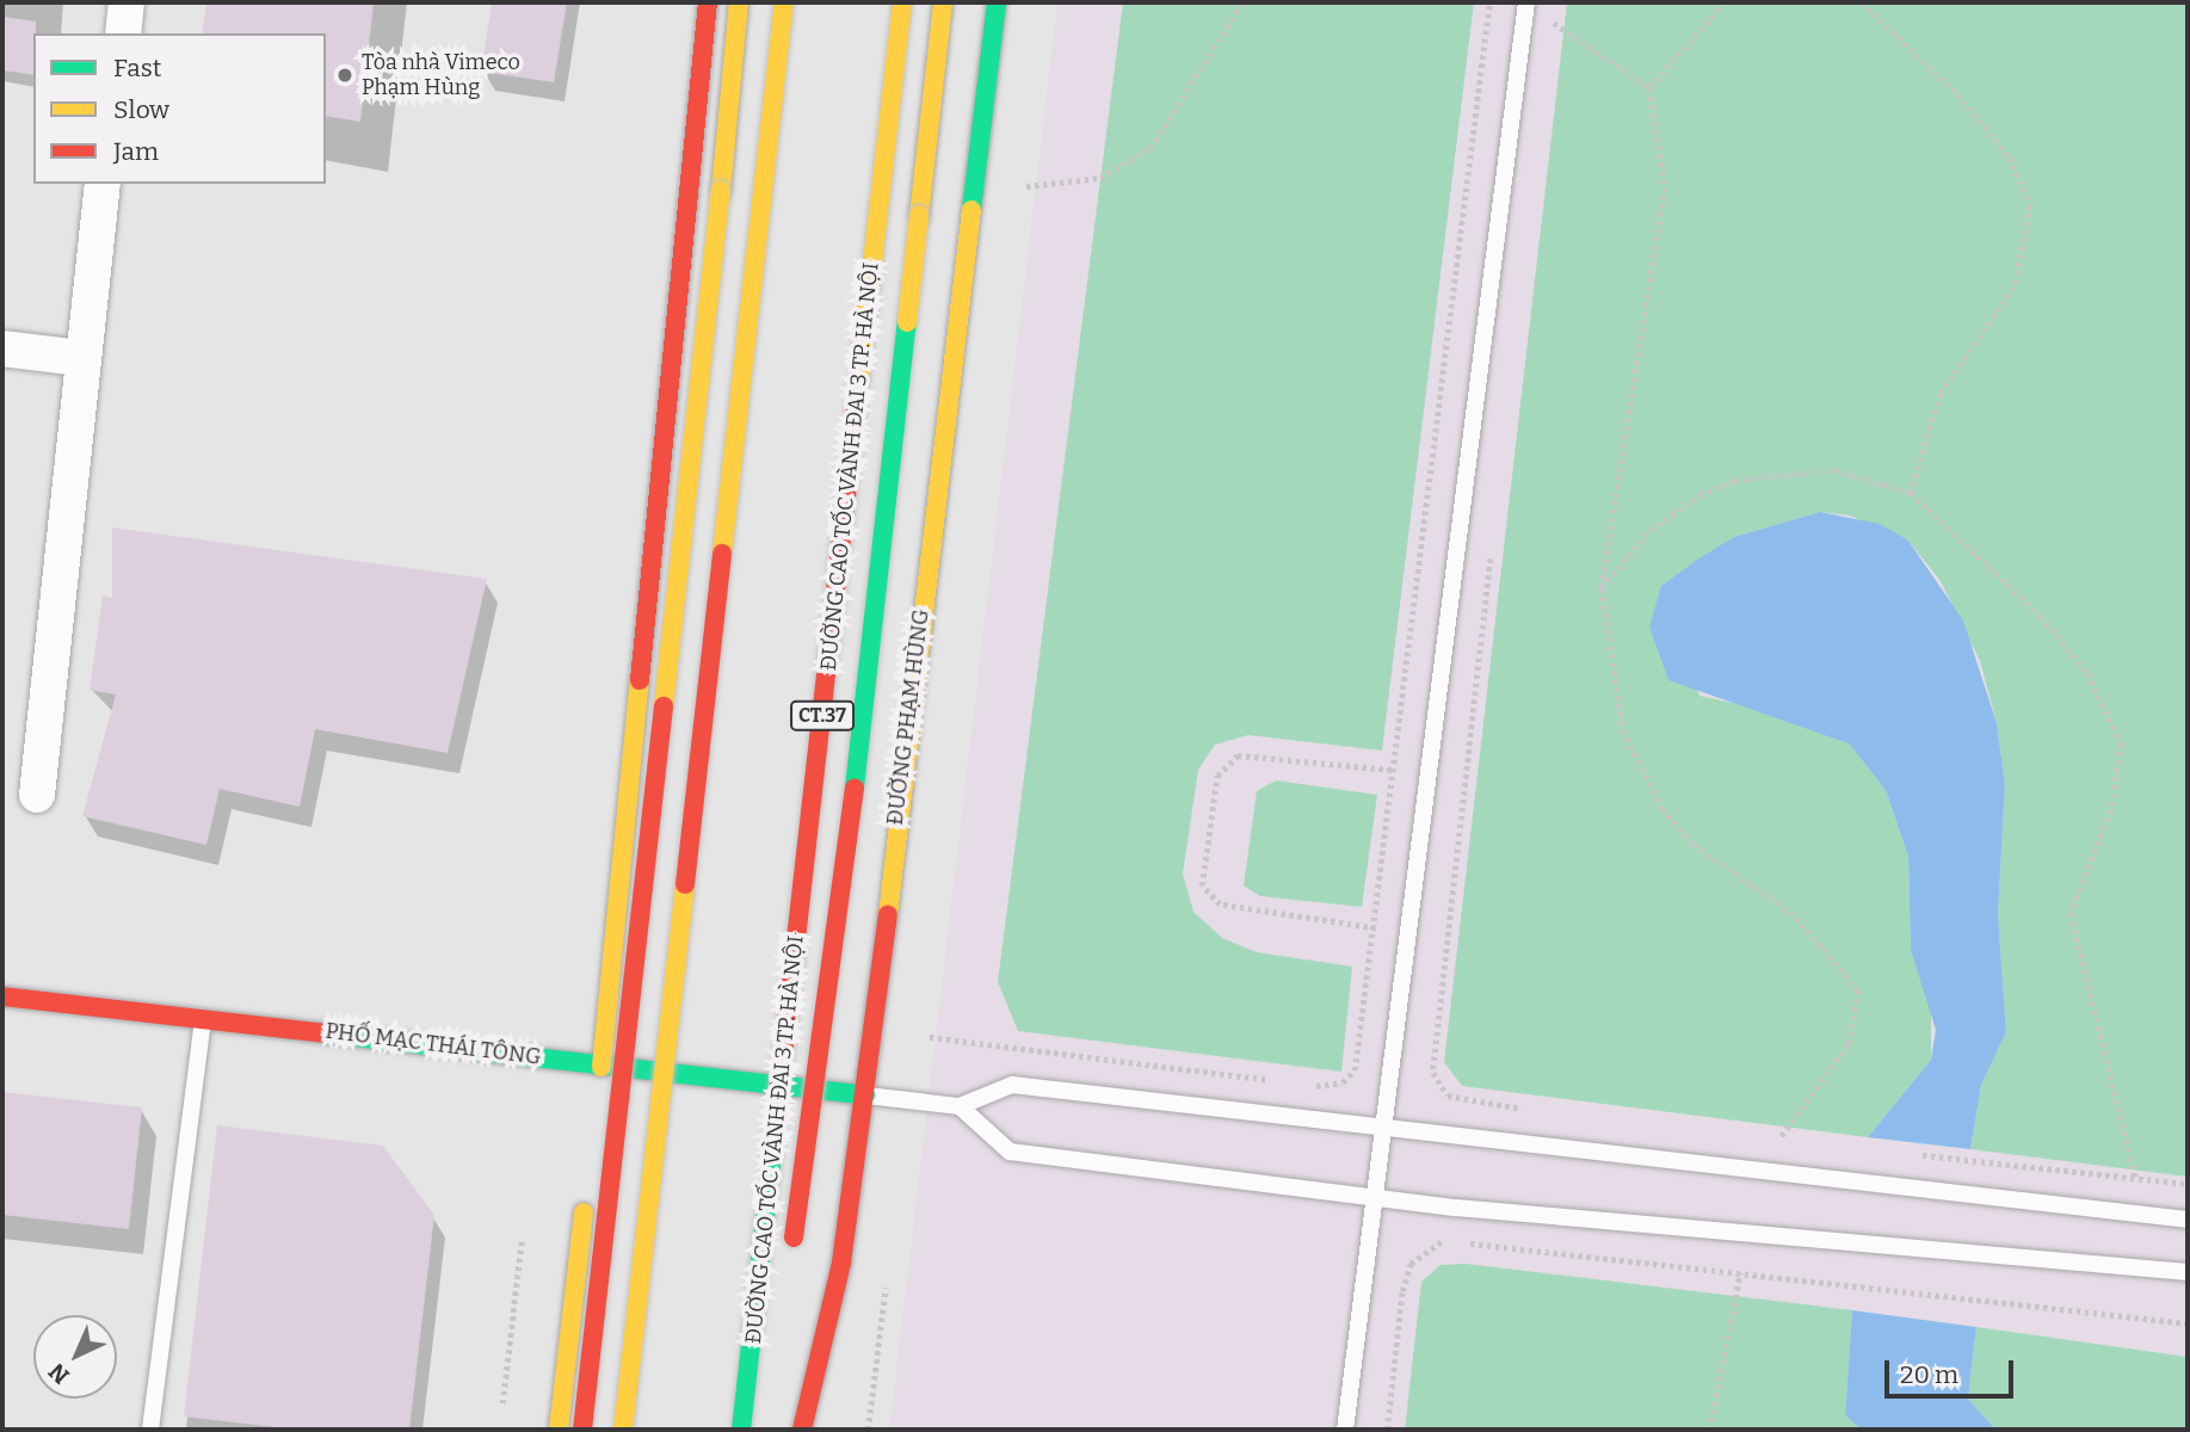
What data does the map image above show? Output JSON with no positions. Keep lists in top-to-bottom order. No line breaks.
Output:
{"streets":{"main road":["ĐƯỜNG CAO TỐC VÀNH ĐAI 3 TP. HÀ NỘI","CT.37","ĐƯỜNG PHẠM HÙNG","PHỐ MẠC THÁI TÔNG"]},"crossings":[["ĐƯỜNG PHẠM HÙNG","PHỐ MẠC THÁI TÔNG"]],"places":["Tòa nhà Vimeco Phạm Hùng"],"legend":["Fast","Slow","Jam"],"scale_bar":"20 m","north":"bottom left"}
